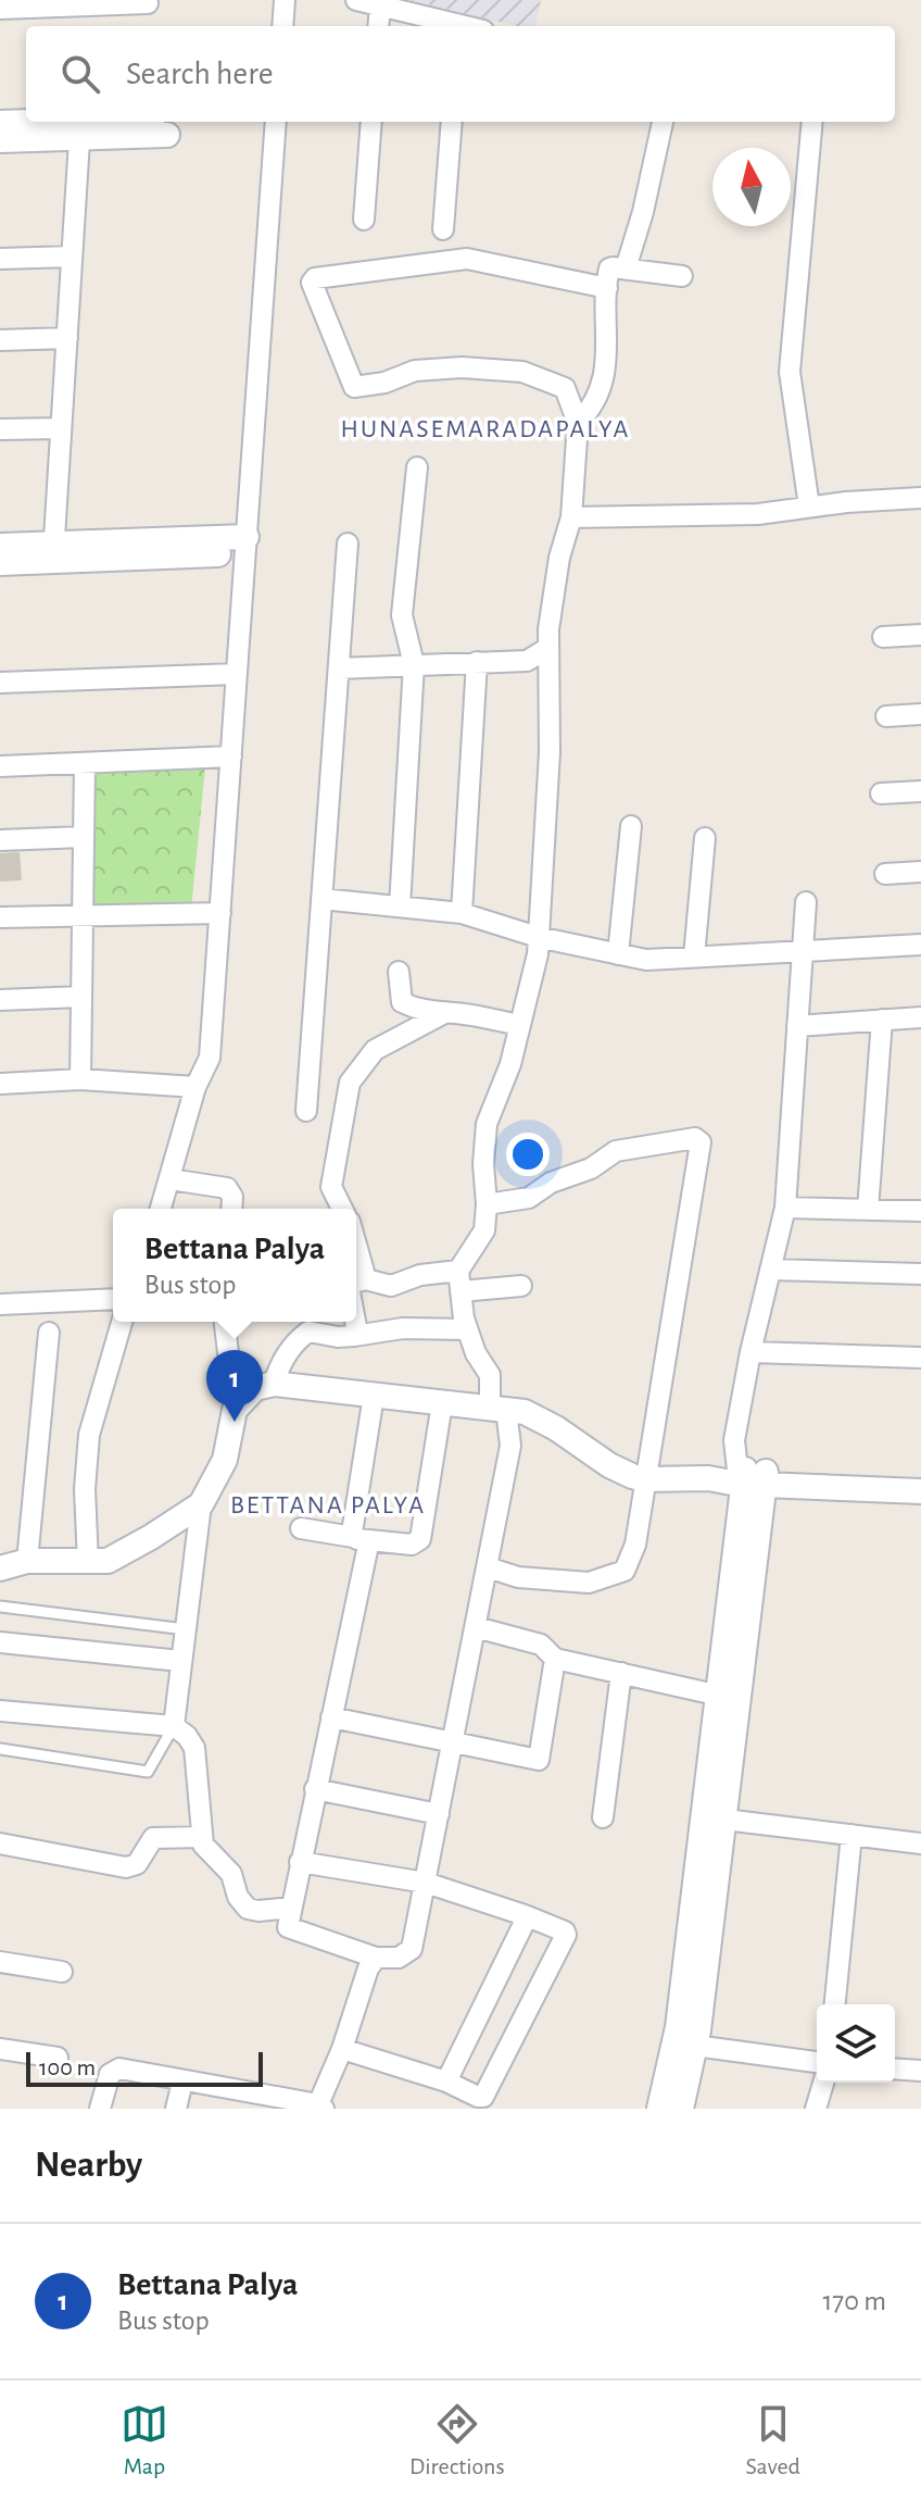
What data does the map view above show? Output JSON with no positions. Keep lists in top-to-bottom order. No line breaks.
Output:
{"districts":["HUNASEMARADAPALYA","BETTANA PALYA"],"scale_bar":"100 m","north":"top","page":{"search":"Search here","popup":["Bettana Palya","Bus stop"],"pins":"1","scale":"100 m","heading":"Nearby","list":[{"mark":"1","name":"Bettana Palya","note":"Bus stop","value":"170 m"}],"nav":["Map","Directions","Saved"]}}
